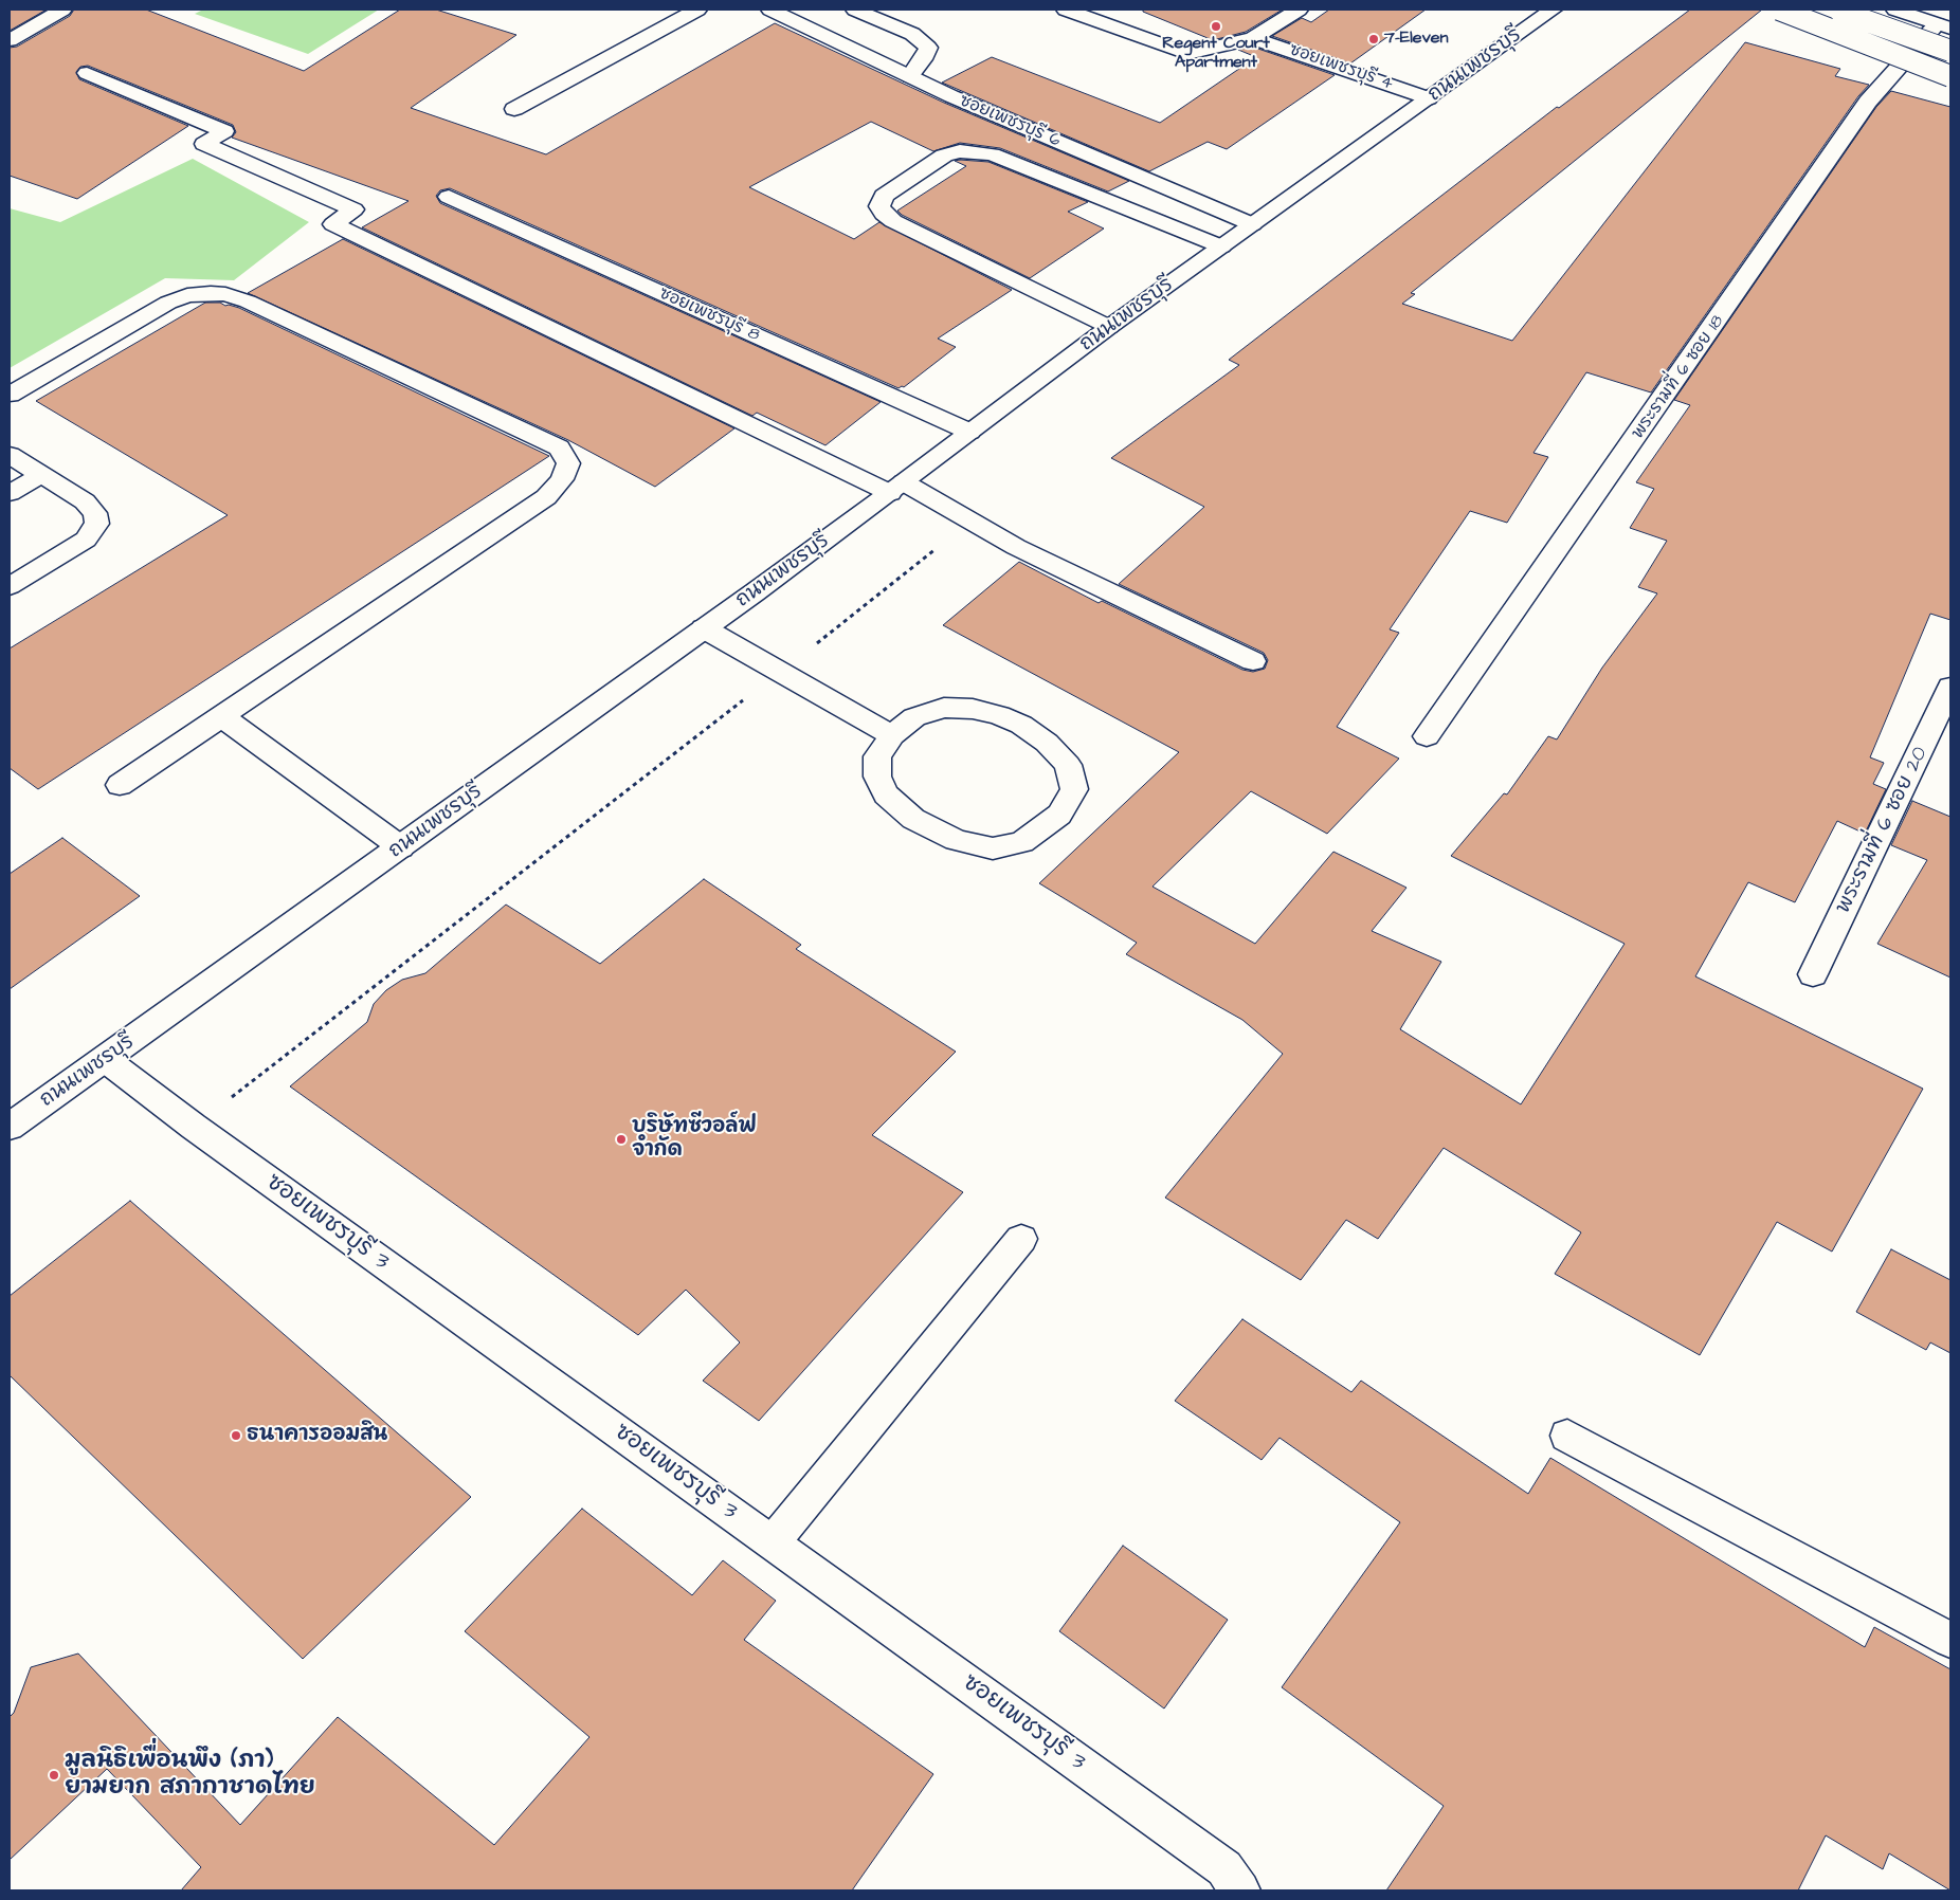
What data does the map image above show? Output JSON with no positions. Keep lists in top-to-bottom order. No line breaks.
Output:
{"streets":{"main road":["ถนนเพชรบุรี","ซอยเพชรบุรี 4","ซอยเพชรบุรี 6","ซอยเพชรบุรี 8","พระรามที่ 6 ซอย 18","พระรามที่ 6 ซอย 20","ซอยเพชรบุรี 3"]},"crossings":[["ถนนเพชรบุรี","ซอยเพชรบุรี 4"],["ถนนเพชรบุรี","ซอยเพชรบุรี 6"],["ถนนเพชรบุรี","ซอยเพชรบุรี 8"],["ถนนเพชรบุรี","ซอยเพชรบุรี 3"]],"places":["Regent Court Apartment","7-Eleven","บริษัทซีวอล์ฟ จำกัด","ธนาคารออมสิน","มูลนิธิเพื่อนพึง (ภา) ยามยาก สภากาชาดไทย"]}
